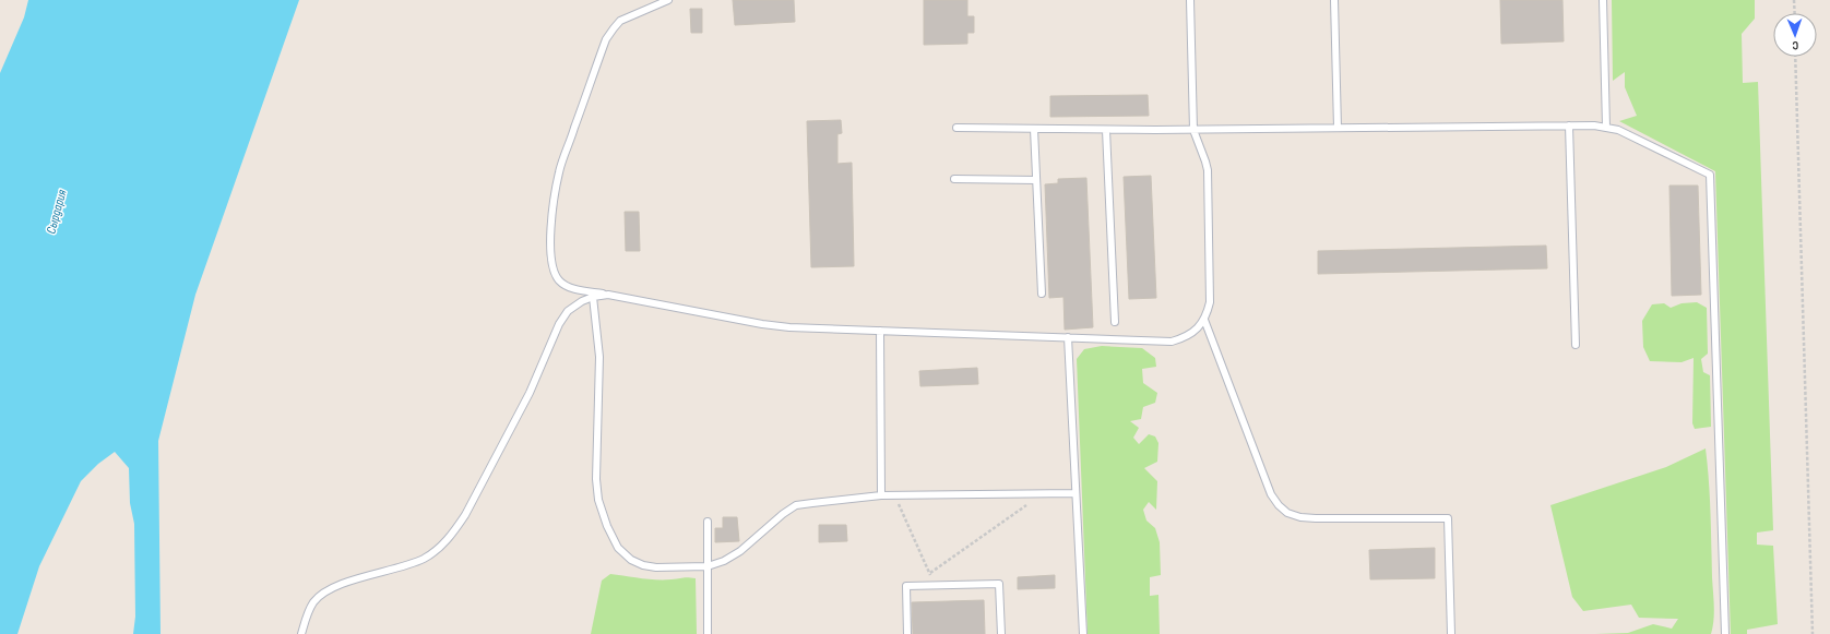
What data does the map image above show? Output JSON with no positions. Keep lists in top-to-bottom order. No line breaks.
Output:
{"water":["Сырдария"],"north":"bottom"}
